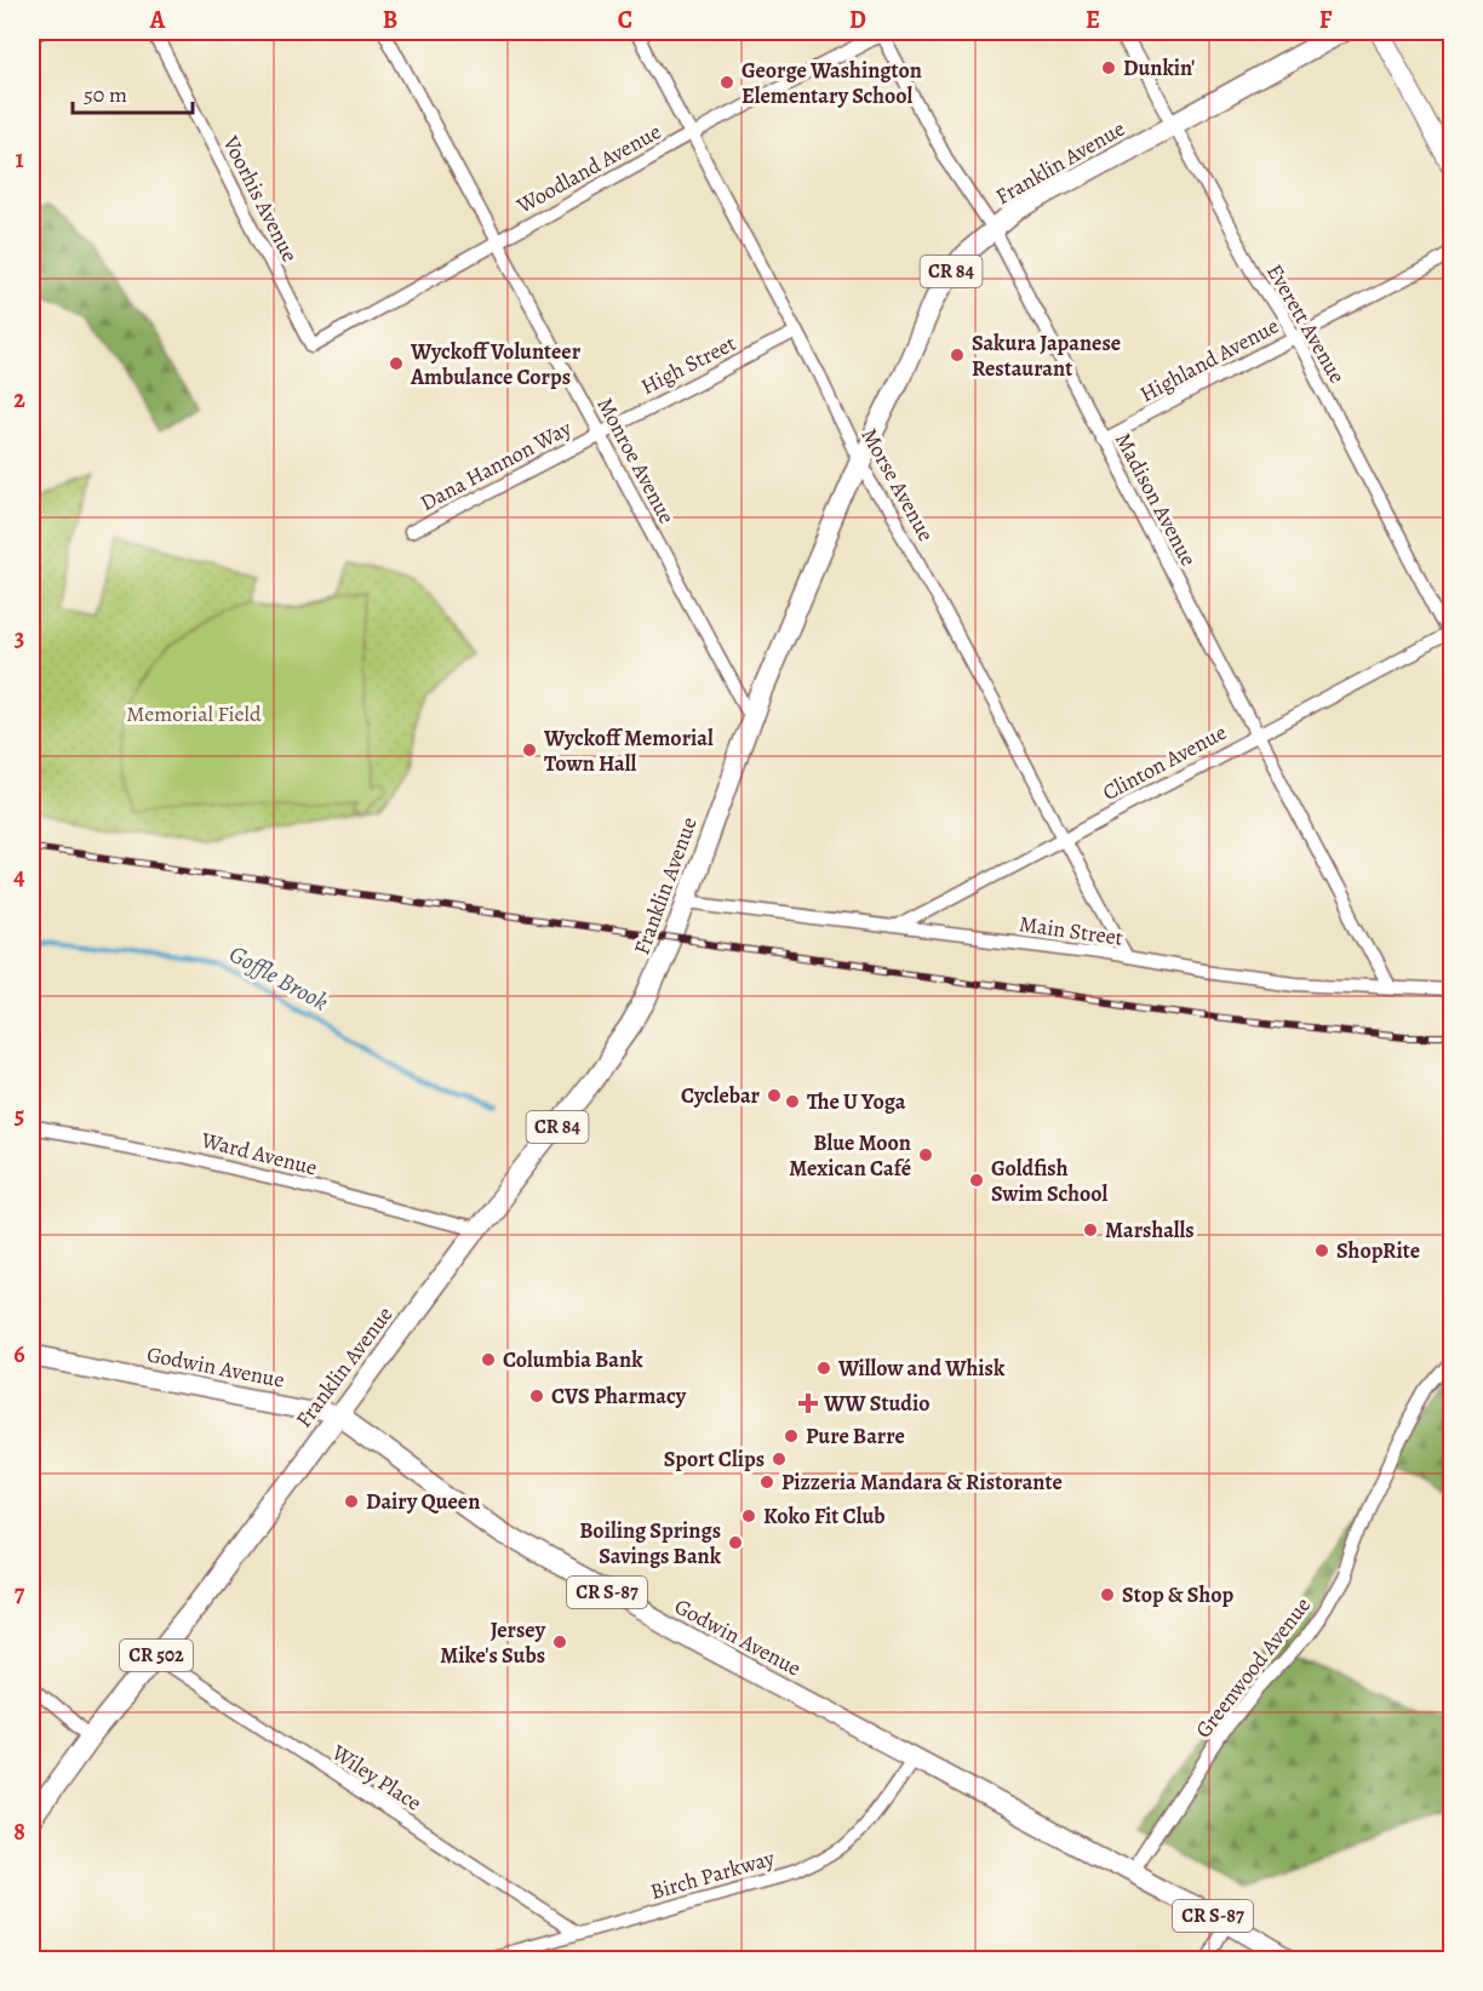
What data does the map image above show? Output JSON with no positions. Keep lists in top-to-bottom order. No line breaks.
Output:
{"streets":{"main road":["Franklin Avenue","CR 84","Godwin Avenue","CR S-87","CR 502"],"street":["Woodland Avenue","Voorhis Avenue","Everett Avenue","Highland Avenue","High Street","Monroe Avenue","Dana Hannon Way","Morse Avenue","Madison Avenue","Clinton Avenue","Main Street","Ward Avenue","Greenwood Avenue","Wiley Place","Birch Parkway"]},"crossings":[["Franklin Avenue","Everett Avenue"],["Franklin Avenue","Monroe Avenue"],["Franklin Avenue","Morse Avenue"],["Franklin Avenue","Madison Avenue"],["Franklin Avenue","Main Street"],["Franklin Avenue","Ward Avenue"],["Franklin Avenue","Godwin Avenue"],["Franklin Avenue","Wiley Place"],["Woodland Avenue","Voorhis Avenue"],["Woodland Avenue","Monroe Avenue"],["Woodland Avenue","Morse Avenue"],["Woodland Avenue","Madison Avenue"],["Everett Avenue","Highland Avenue"],["Everett Avenue","Clinton Avenue"],["Highland Avenue","Madison Avenue"],["High Street","Monroe Avenue"],["High Street","Dana Hannon Way"],["High Street","Morse Avenue"],["Monroe Avenue","Dana Hannon Way"],["Morse Avenue","Clinton Avenue"],["Morse Avenue","Main Street"],["Madison Avenue","Clinton Avenue"],["Madison Avenue","Main Street"],["Clinton Avenue","Main Street"],["Godwin Avenue","Greenwood Avenue"],["Godwin Avenue","Birch Parkway"],["Wiley Place","Birch Parkway"]],"water":["Goffle Brook"],"parks":["Memorial Field"],"places":{"other":["Dunkin'","George Washington Elementary School","Sakura Japanese Restaurant","Wyckoff Volunteer Ambulance Corps","Wyckoff Memorial Town Hall","Cyclebar","The U Yoga","Blue Moon Mexican Café","Goldfish Swim School","Marshalls","ShopRite","Columbia Bank","Willow and Whisk","CVS Pharmacy","Pure Barre","Sport Clips","Pizzeria Mandara & Ristorante","Dairy Queen","Koko Fit Club","Boiling Springs Savings Bank","Stop & Shop","Jersey Mike's Subs"],"health":["WW Studio"]},"scale_bar":"50 m","grid":{"columns":["A","B","C","D","E","F"],"rows":["1","2","3","4","5","6","7","8"]}}
